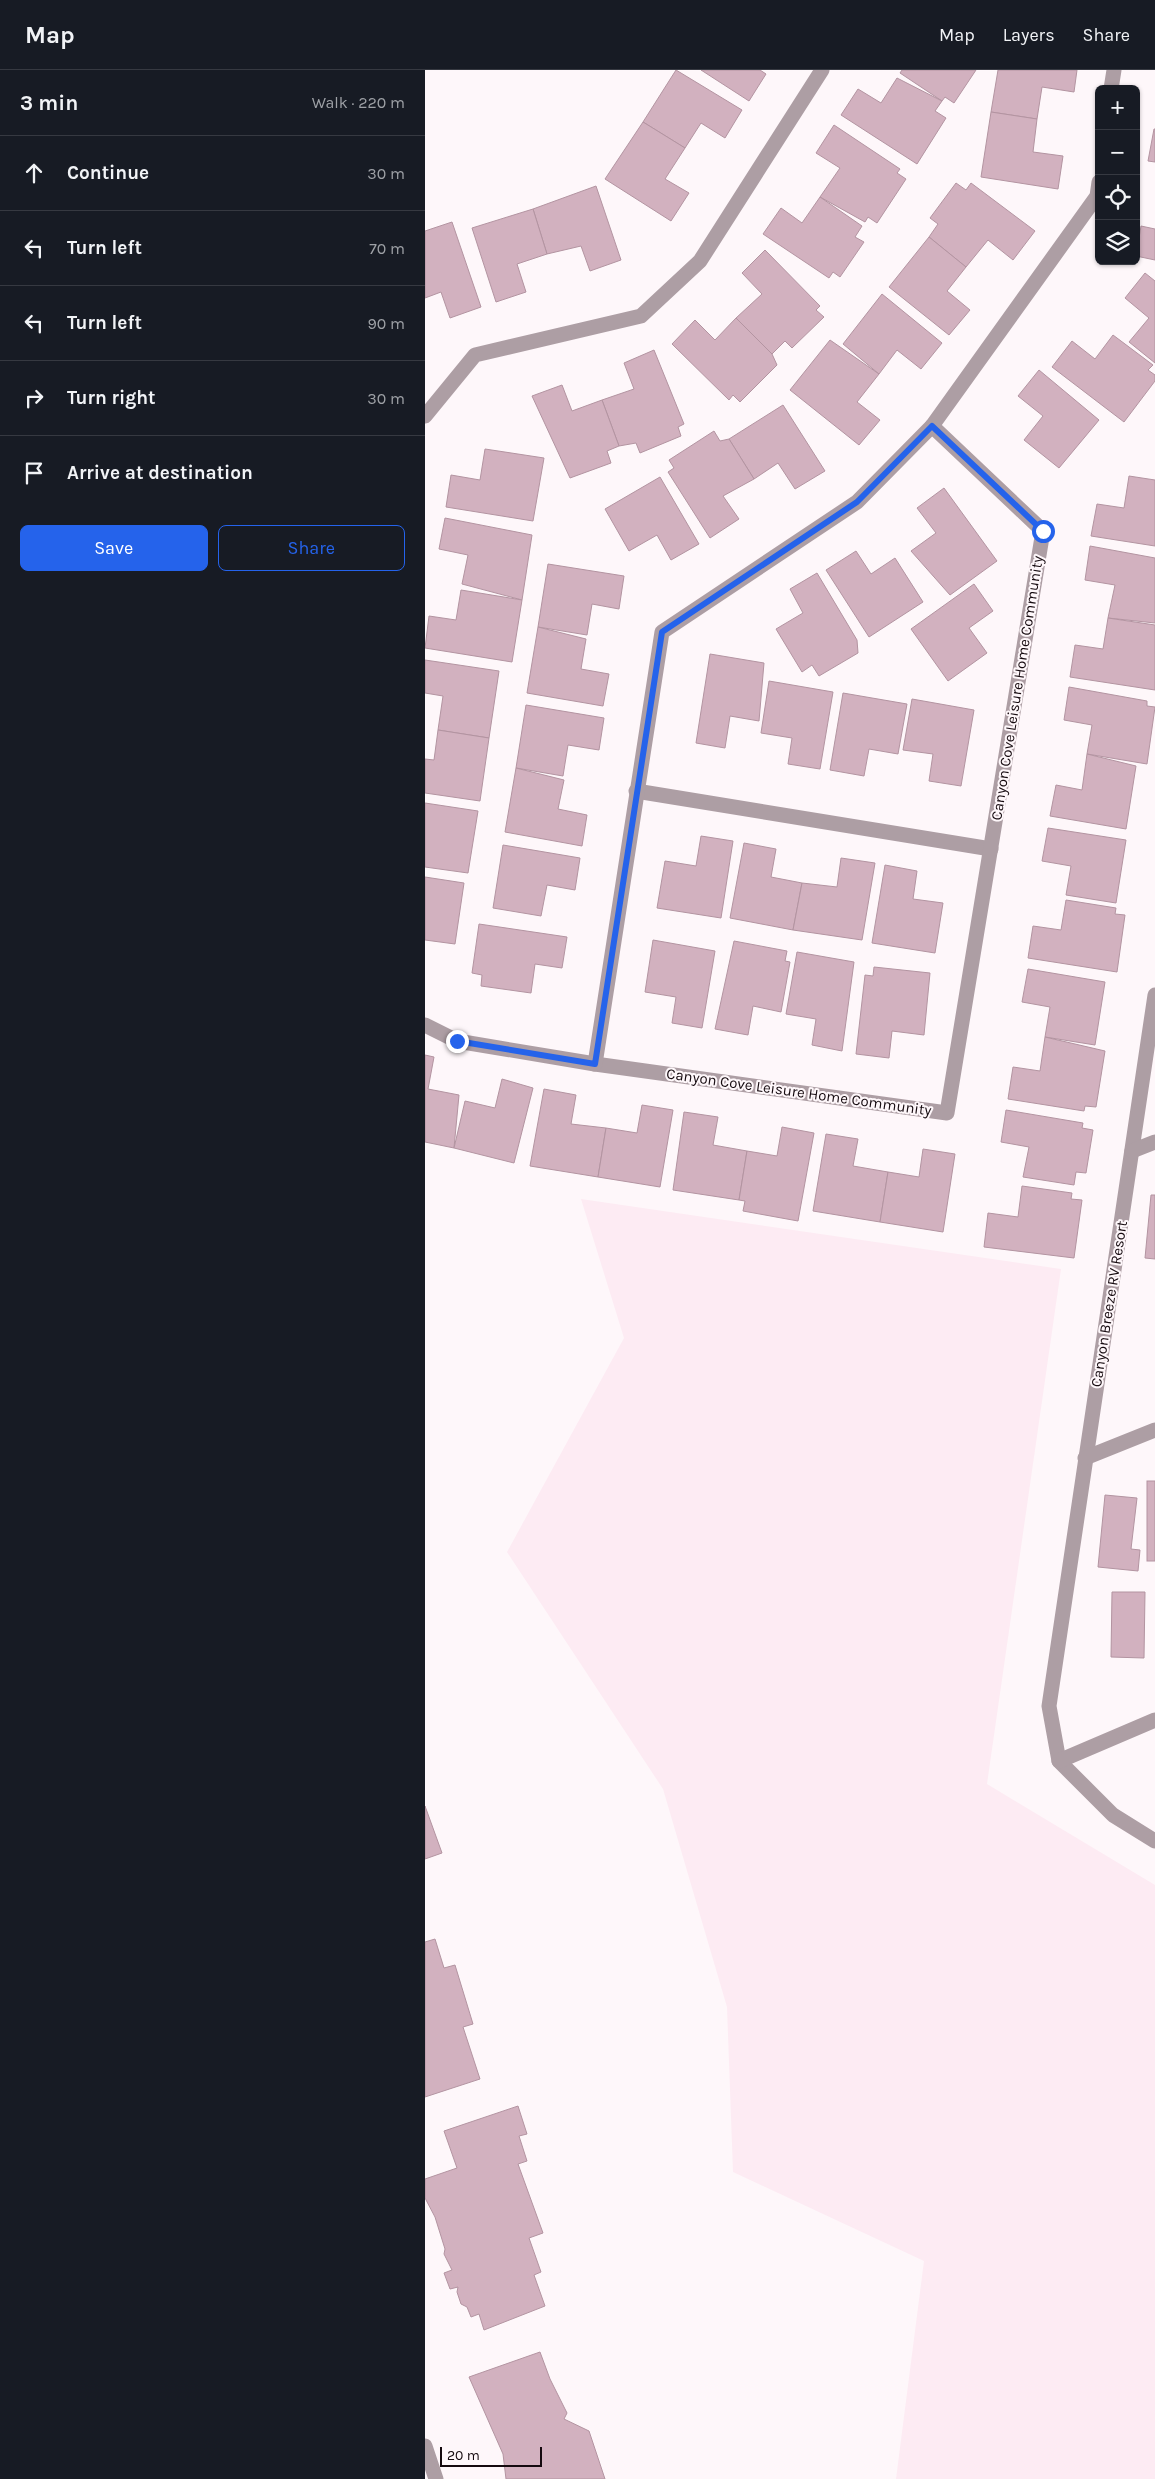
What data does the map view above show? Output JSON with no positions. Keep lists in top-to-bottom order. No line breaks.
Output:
{"streets":{"street":["Canyon Cove Leisure Home Community","Canyon Breeze RV Resort"]},"scale_bar":"20 m","page":{"header":"Map","nav":["Map","Layers","Share"],"heading":["3 min","Walk · 220 m"],"map_buttons":["+","−"],"list":[["Continue","30 m"],["Turn left","70 m"],["Turn left","90 m"],["Turn right","30 m"],"Arrive at destination"],"buttons":["Save","Share"],"scale":"20 m"}}
